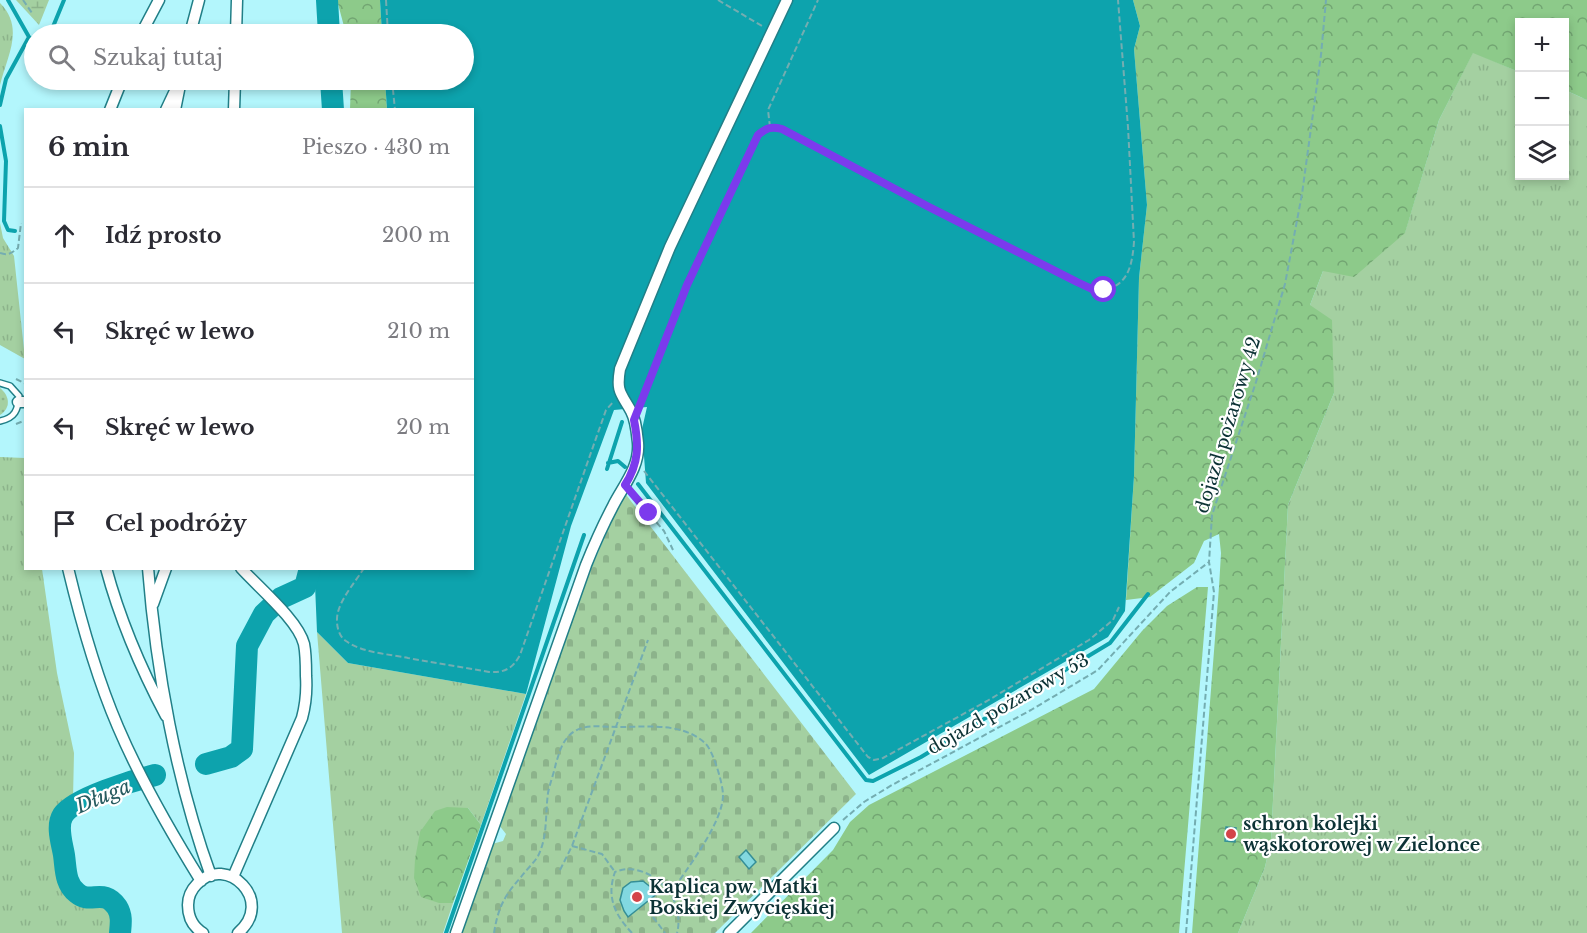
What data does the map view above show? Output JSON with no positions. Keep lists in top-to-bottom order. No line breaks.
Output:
{"streets":{"path":["dojazd pożarowy 42","dojazd pożarowy 53"]},"crossings":[["dojazd pożarowy 42","dojazd pożarowy 53"]],"water":["Długa"],"places":["schron kolejki wąskotorowej w Zielonce","Kaplica pw. Matki Boskiej Zwycięskiej"],"page":{"map_buttons":["+","−"],"search":"Szukaj tutaj","heading":["6 min","Pieszo · 430 m"],"list":[["Idź prosto","200 m"],["Skręć w lewo","210 m"],["Skręć w lewo","20 m"],"Cel podróży"]}}
